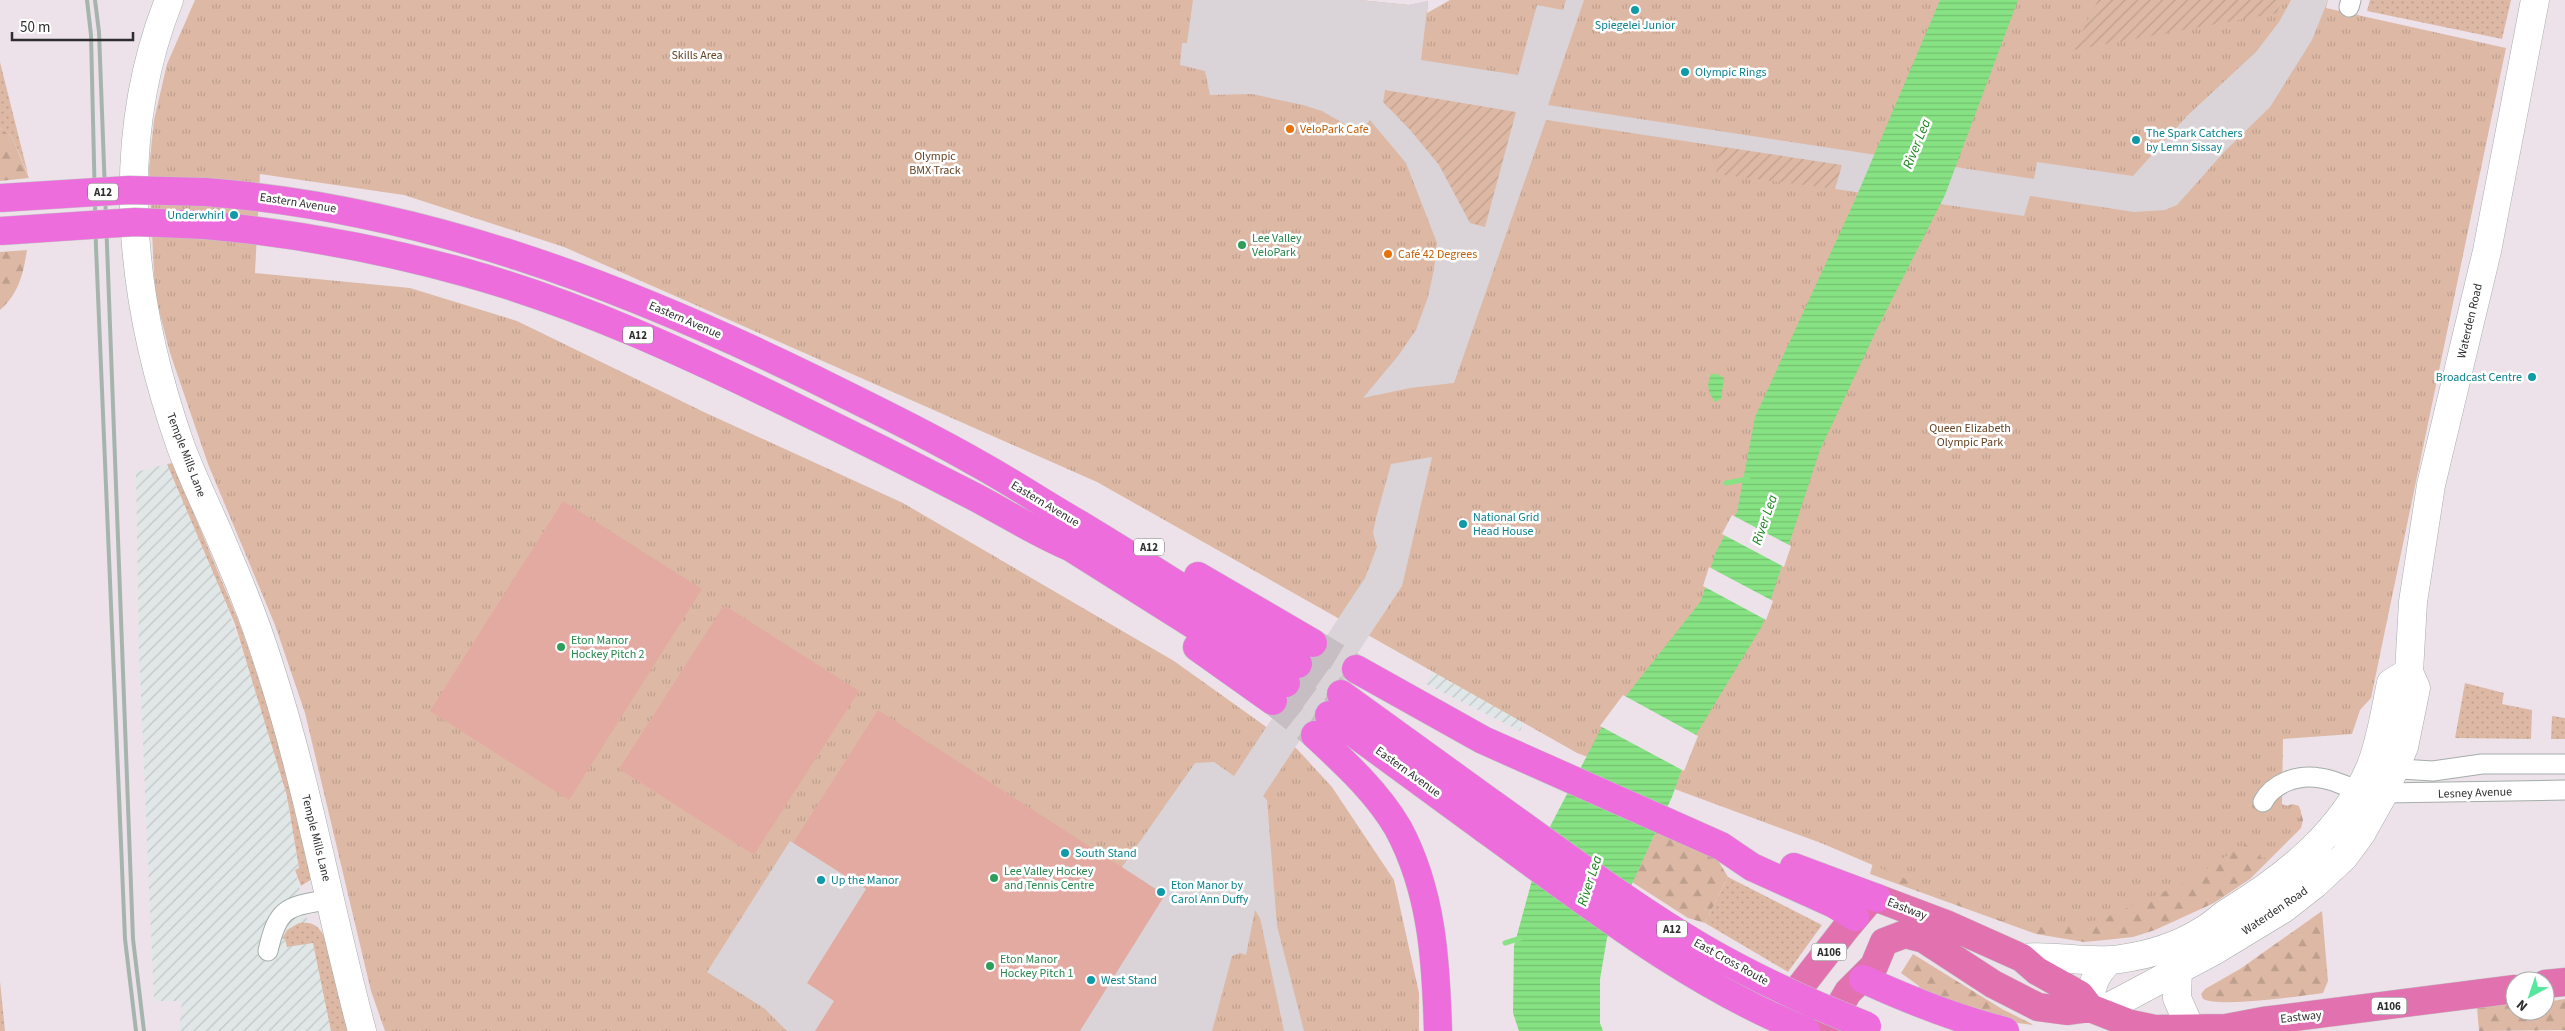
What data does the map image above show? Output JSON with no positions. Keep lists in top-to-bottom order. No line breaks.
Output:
{"streets":{"highway":["A12","Eastern Avenue","East Cross Route"],"main road":["Eastway","A106"],"street":["Waterden Road","Temple Mills Lane","Lesney Avenue"]},"crossings":[["A12","Eastern Avenue"],["A12","East Cross Route"],["Eastern Avenue","East Cross Route"],["Waterden Road","Lesney Avenue"],["Waterden Road","Eastway"],["Eastway","A106"]],"water":["River Lea"],"parks":["Skills Area","Olympic BMX Track","Queen Elizabeth Olympic Park"],"places":["Spiegelei Junior","Olympic Rings","VeloPark Cafe","The Spark Catchers by Lemn Sissay","Underwhirl","Lee Valley VeloPark","Café 42 Degrees","Broadcast Centre","National Grid Head House","Eton Manor Hockey Pitch 2","South Stand","Lee Valley Hockey and Tennis Centre","Up the Manor","Eton Manor by Carol Ann Duffy","Eton Manor Hockey Pitch 1","West Stand"],"scale_bar":"50 m","north":"bottom left"}
